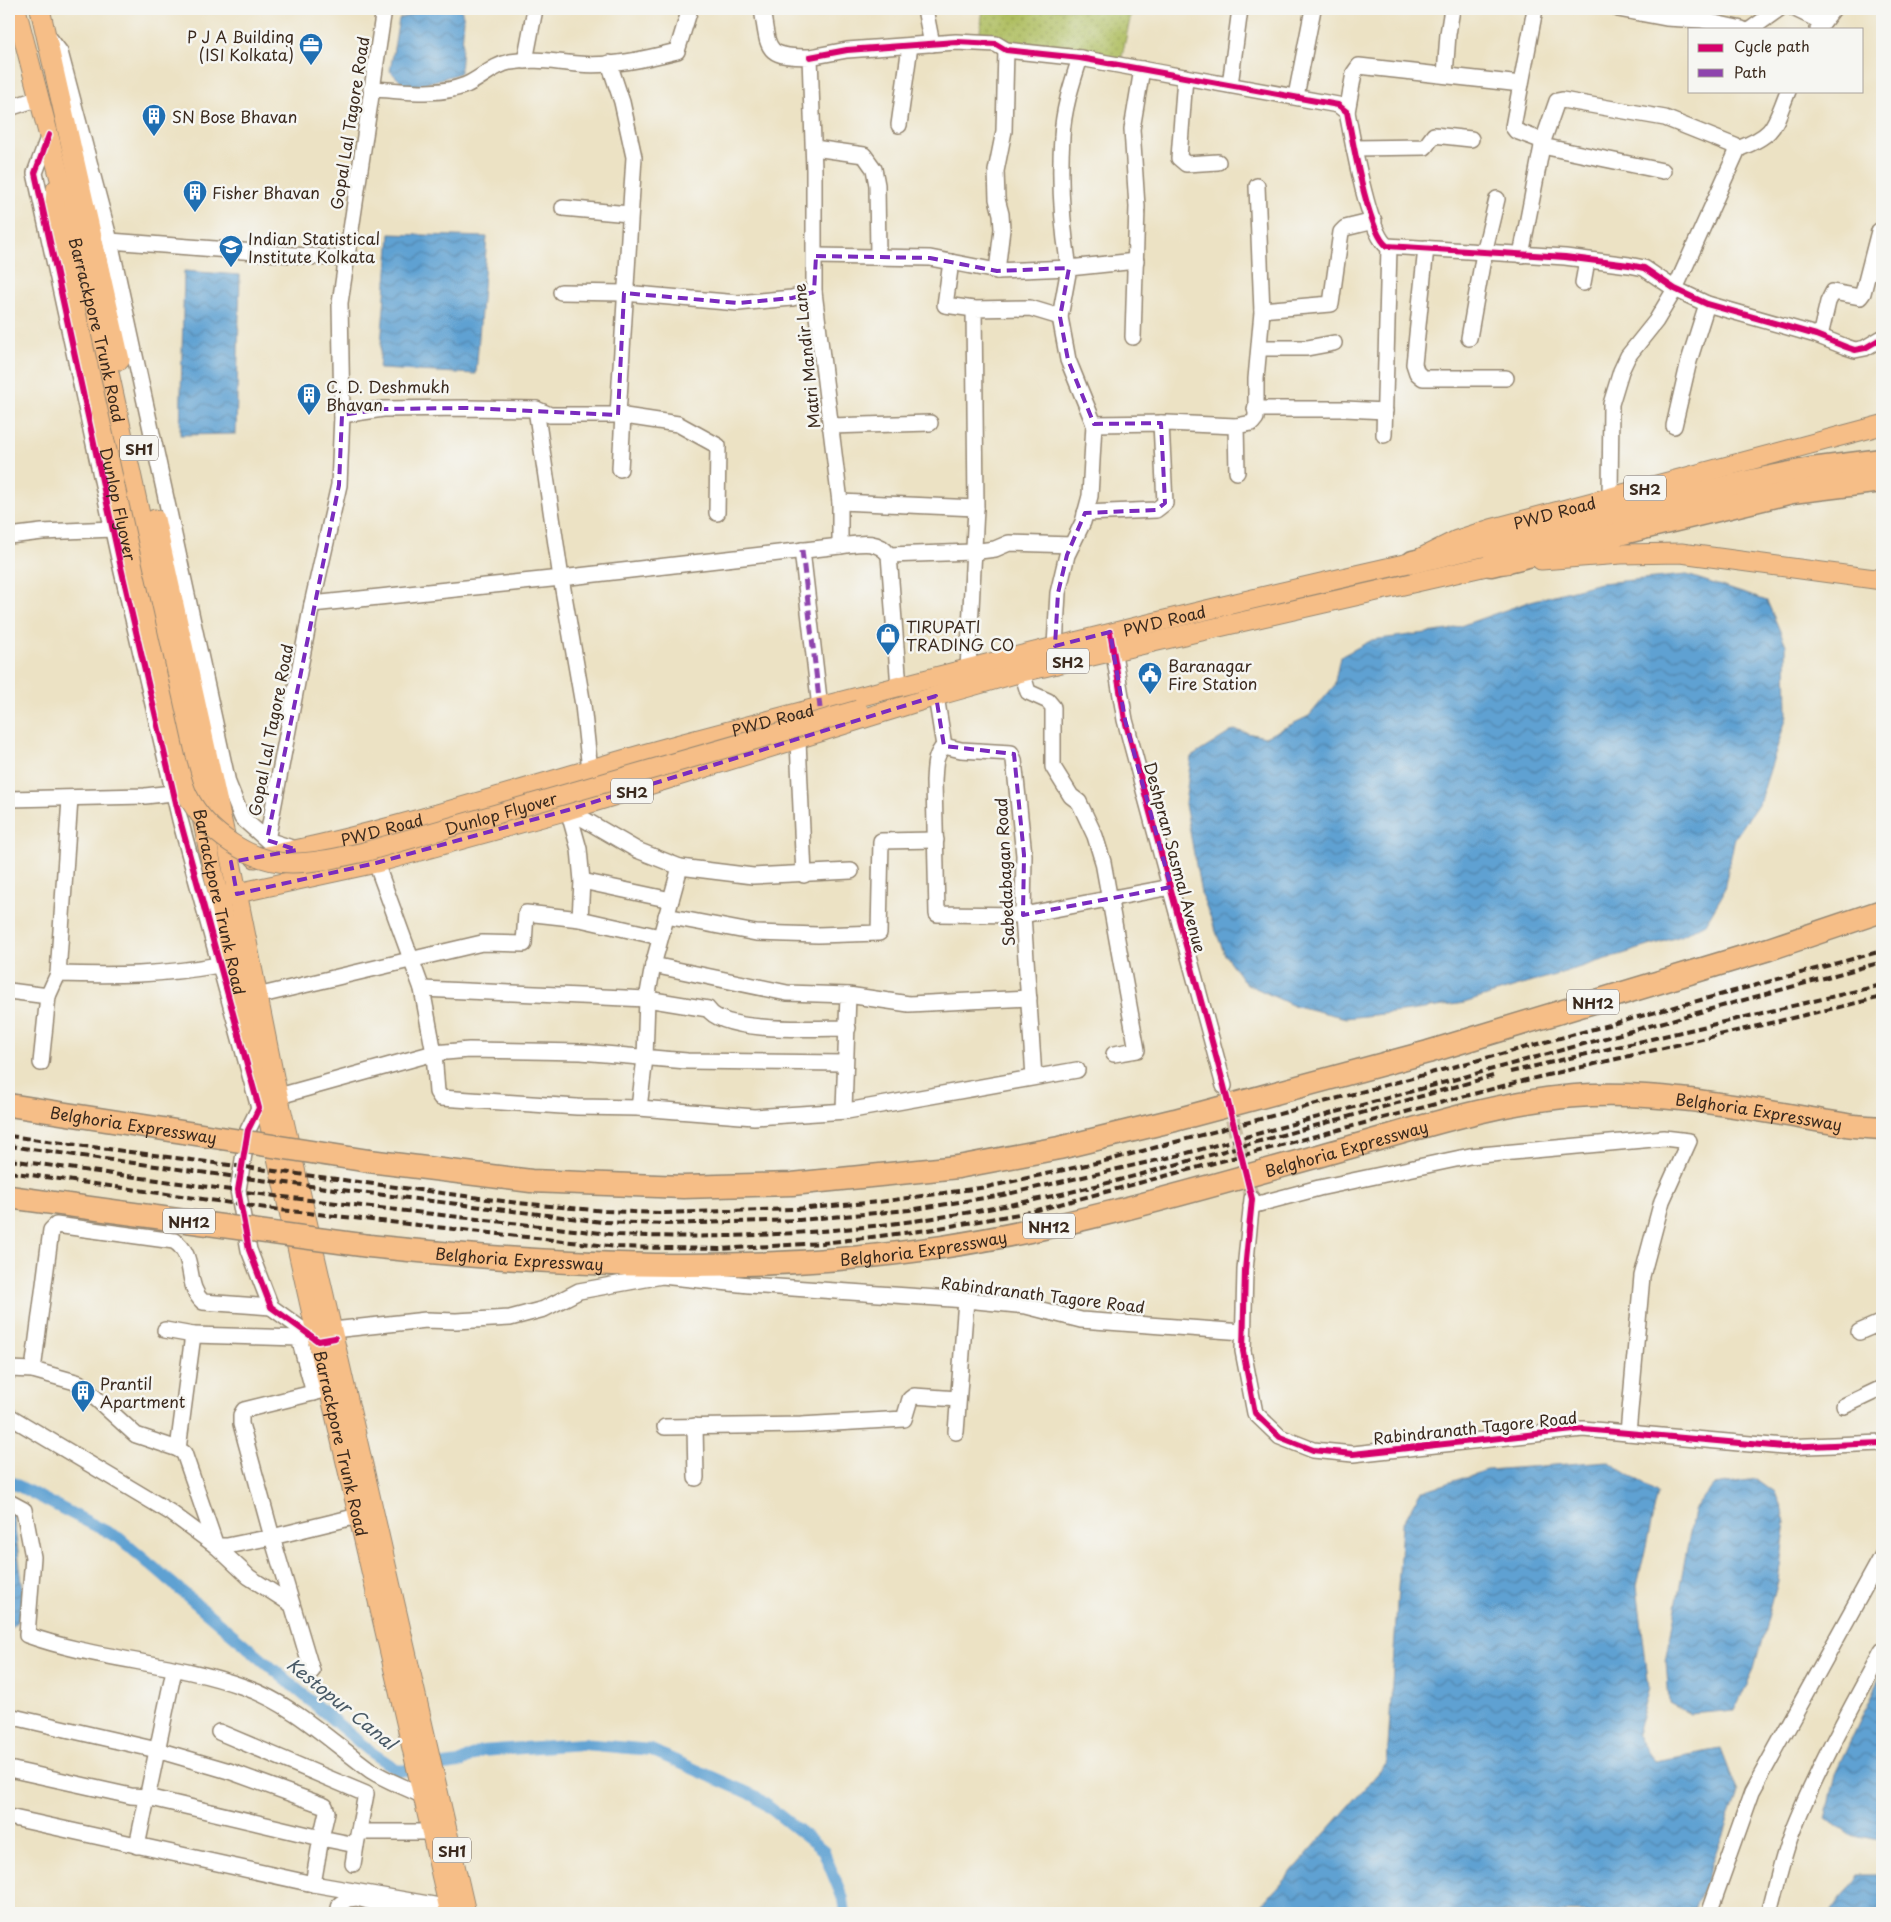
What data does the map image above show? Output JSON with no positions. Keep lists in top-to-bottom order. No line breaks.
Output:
{"streets":{"highway":["NH12","Belghoria Expressway"],"main road":["Barrackpore Trunk Road","SH1","SH2","Dunlop Flyover","PWD Road"],"street":["Gopal Lal Tagore Road","Matri Mandir Lane","Deshpran Sasmal Avenue","Sabedabagan Road","Rabindranath Tagore Road"]},"crossings":[["Gopal Lal Tagore Road","Barrackpore Trunk Road"],["Barrackpore Trunk Road","Dunlop Flyover"],["Barrackpore Trunk Road","PWD Road"],["Barrackpore Trunk Road","Rabindranath Tagore Road"],["Dunlop Flyover","PWD Road"],["PWD Road","Deshpran Sasmal Avenue"],["NH12","Belghoria Expressway"]],"water":["Kestopur Canal"],"places":{"office":["P J A Building (ISI Kolkata)"],"building":["SN Bose Bhavan","Fisher Bhavan","C. D. Deshmukh Bhavan","Prantil Apartment"],"school or university":["Indian Statistical Institute Kolkata"],"shop":["TIRUPATI TRADING CO"],"public building":["Baranagar Fire Station"]},"legend":["Cycle path","Path"]}
